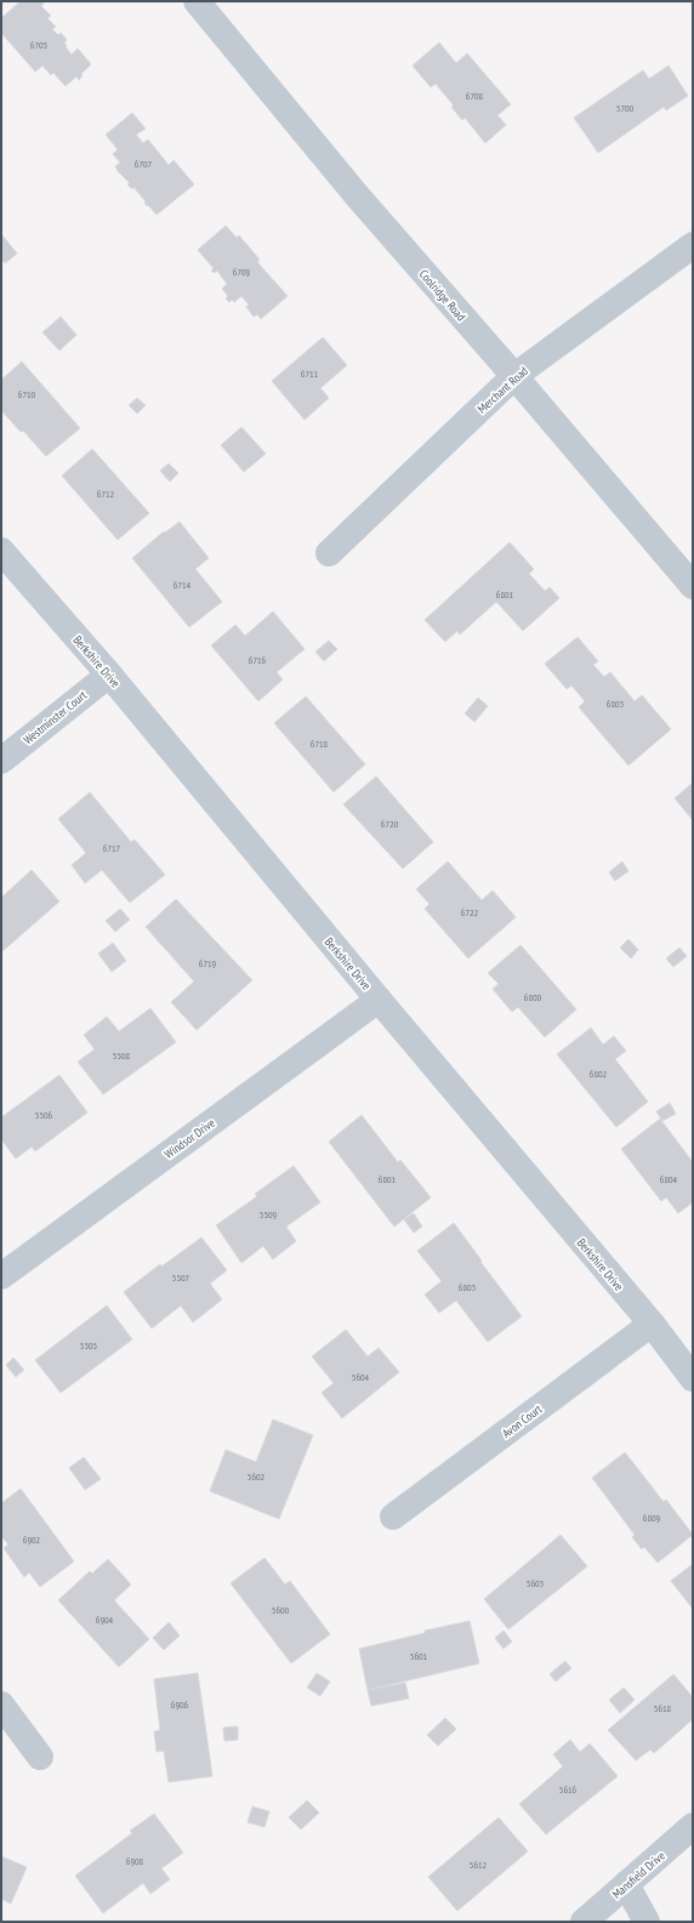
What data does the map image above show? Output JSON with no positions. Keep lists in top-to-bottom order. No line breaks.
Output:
{"streets":{"street":["Coolridge Road","Merchant Road","Berkshire Drive","Westminster Court","Windsor Drive","Avon Court","Mansfield Drive"]},"crossings":[["Coolridge Road","Merchant Road"],["Berkshire Drive","Westminster Court"],["Berkshire Drive","Windsor Drive"],["Berkshire Drive","Avon Court"]],"house_numbers":["6705","6708","5700","6707","6709","6711","6710","6712","6714","6801","6716","6803","6718","6720","6717","6722","6719","6800","5508","6802","5506","6801","6804","5509","5507","6803","5505","5604","5602","6809","6902","5603","5600","6904","5601","6906","5618","5616","6908","5612"]}
